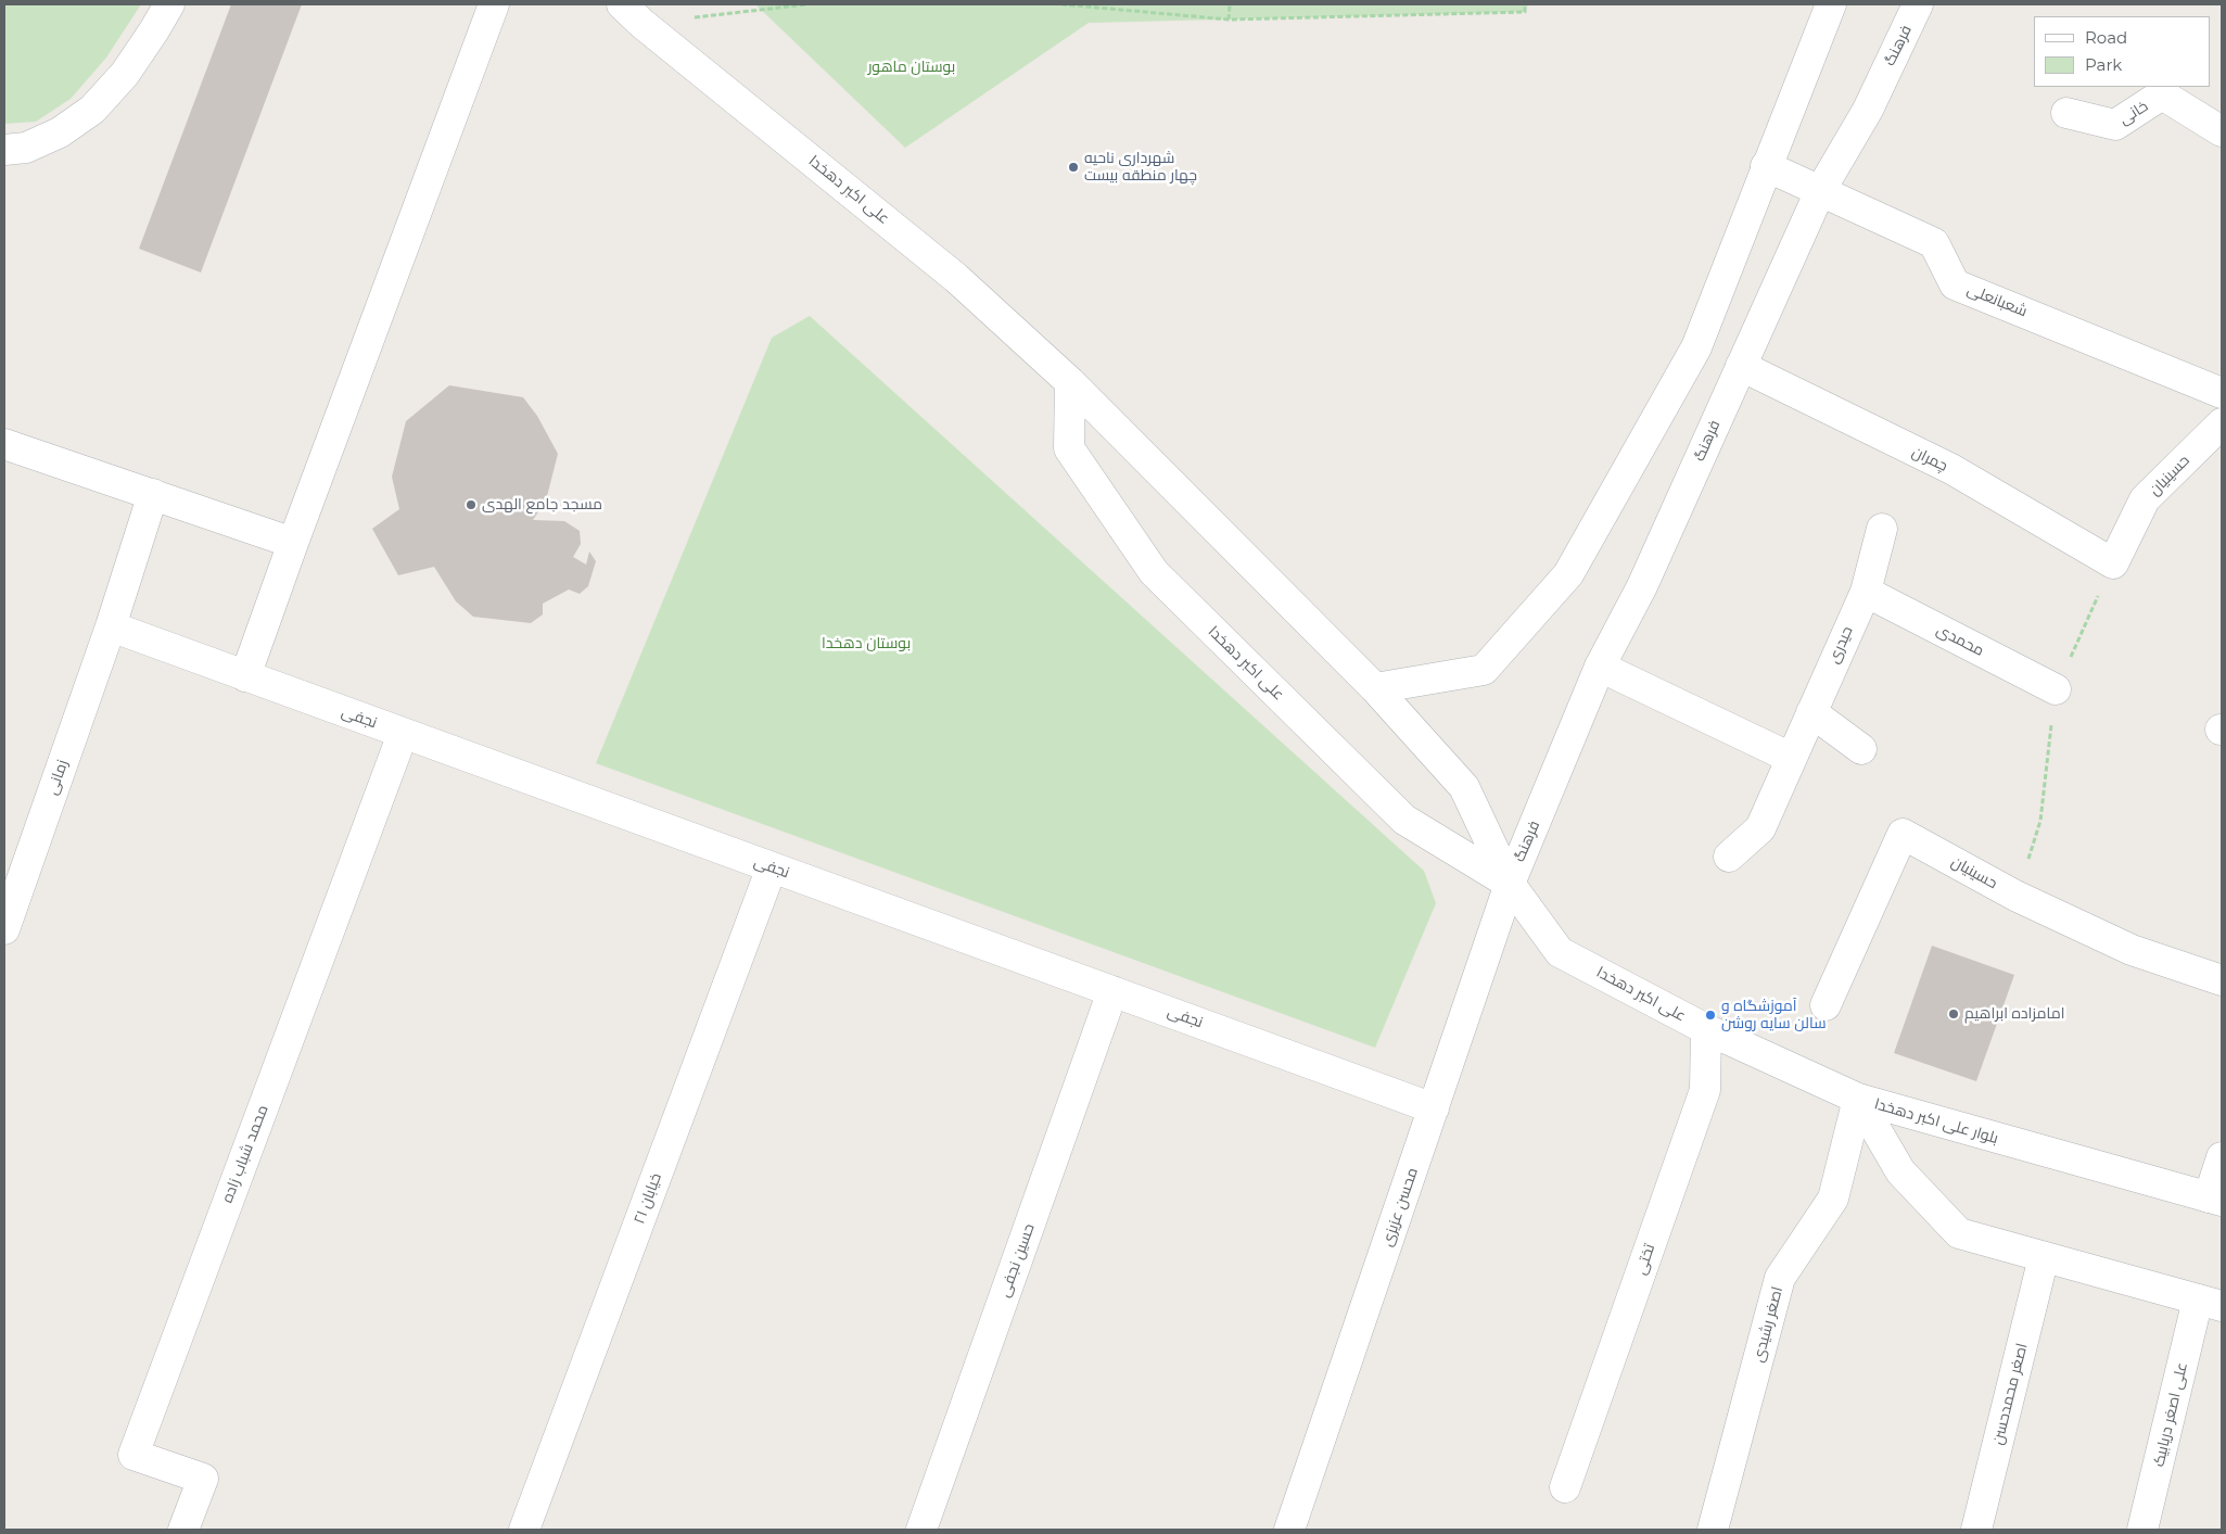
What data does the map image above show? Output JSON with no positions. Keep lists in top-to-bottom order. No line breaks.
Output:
{"streets":{"street":["فرهنگ","خانی","علی اکبر دهخدا","شعبانعلی","چمران","حسینیان","محمدی","حیدری","نجفی","زمانی","بلوار علی اکبر دهخدا","محمد شباب زاده","خیابان ۲۱","محسن عزیزی","تختی","حسین نجفی","اصغر رشیدی","اصغر محمدحسن","علی اصغر دریابیک"]},"crossings":[["فرهنگ","علی اکبر دهخدا"],["فرهنگ","شعبانعلی"],["فرهنگ","چمران"],["فرهنگ","محسن عزیزی"],["علی اکبر دهخدا","بلوار علی اکبر دهخدا"],["علی اکبر دهخدا","محسن عزیزی"],["علی اکبر دهخدا","تختی"],["علی اکبر دهخدا","اصغر رشیدی"],["چمران","حسینیان"],["محمدی","حیدری"],["نجفی","زمانی"],["نجفی","محمد شباب زاده"],["نجفی","خیابان ۲۱"],["نجفی","محسن عزیزی"],["نجفی","حسین نجفی"],["بلوار علی اکبر دهخدا","اصغر رشیدی"],["بلوار علی اکبر دهخدا","اصغر محمدحسن"],["بلوار علی اکبر دهخدا","علی اصغر دریابیک"]],"parks":["بوستان ماهور","بوستان دهخدا"],"places":["شهرداری ناحیه چهار منطقه بیست","مسجد جامع الهدی","امامزاده ابراهیم","آموزشگاه و سالن سایه روشن"],"legend":["Road","Park"]}
